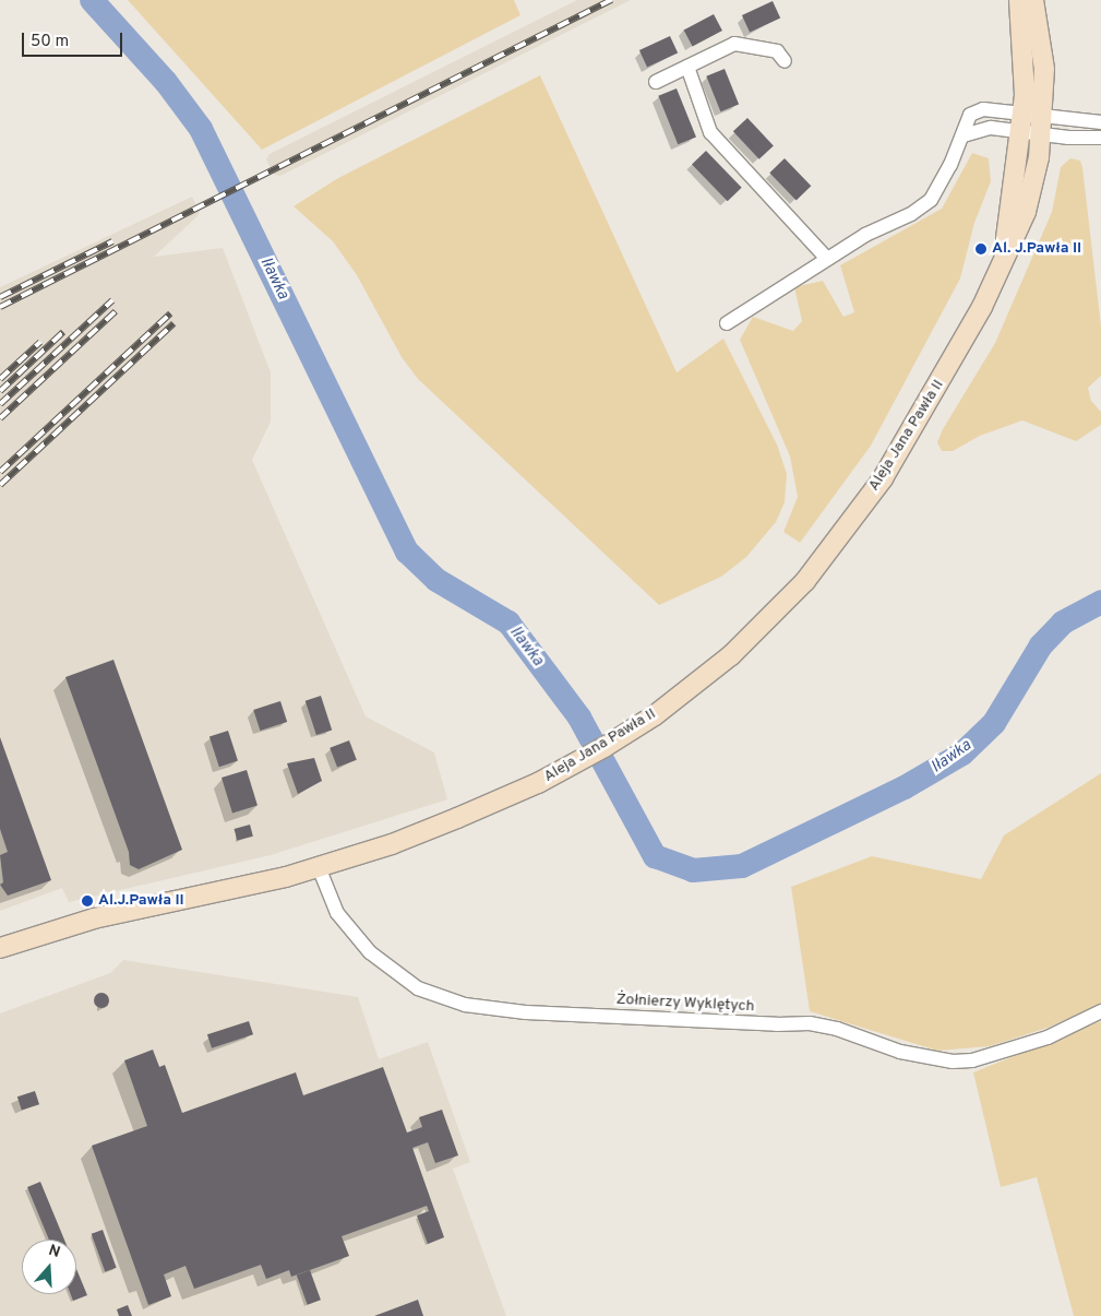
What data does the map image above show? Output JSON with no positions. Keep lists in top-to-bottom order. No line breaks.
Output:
{"streets":{"main road":["Aleja Jana Pawła II"],"street":["Żołnierzy Wyklętych"]},"crossings":[["Aleja Jana Pawła II","Żołnierzy Wyklętych"]],"water":["Iławka"],"places":["Al. J.Pawła II","Al.J.Pawła II"],"scale_bar":"50 m","north":"top"}
